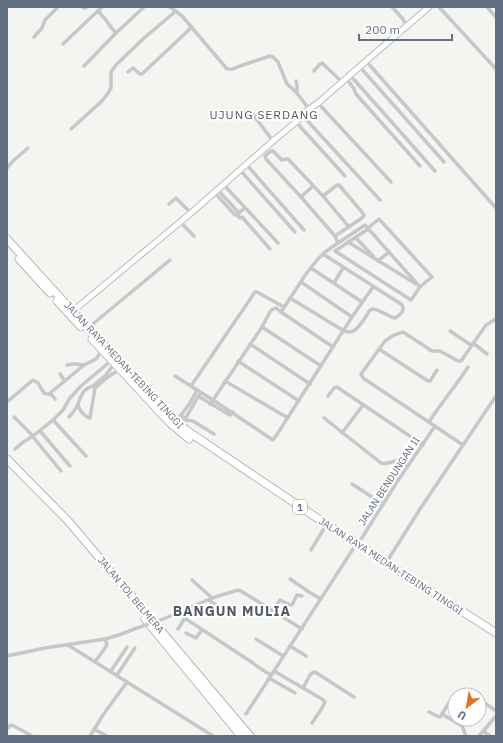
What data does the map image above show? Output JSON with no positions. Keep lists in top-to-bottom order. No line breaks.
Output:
{"streets":{"highway":["JALAN RAYA MEDAN-TEBING TINGGI","1","JALAN TOL BELMERA"],"street":["JALAN BENDUNGAN II"]},"crossings":[["JALAN RAYA MEDAN-TEBING TINGGI","JALAN BENDUNGAN II"]],"districts":["UJUNG SERDANG","BANGUN MULIA"],"scale_bar":"200 m","north":"bottom left"}
